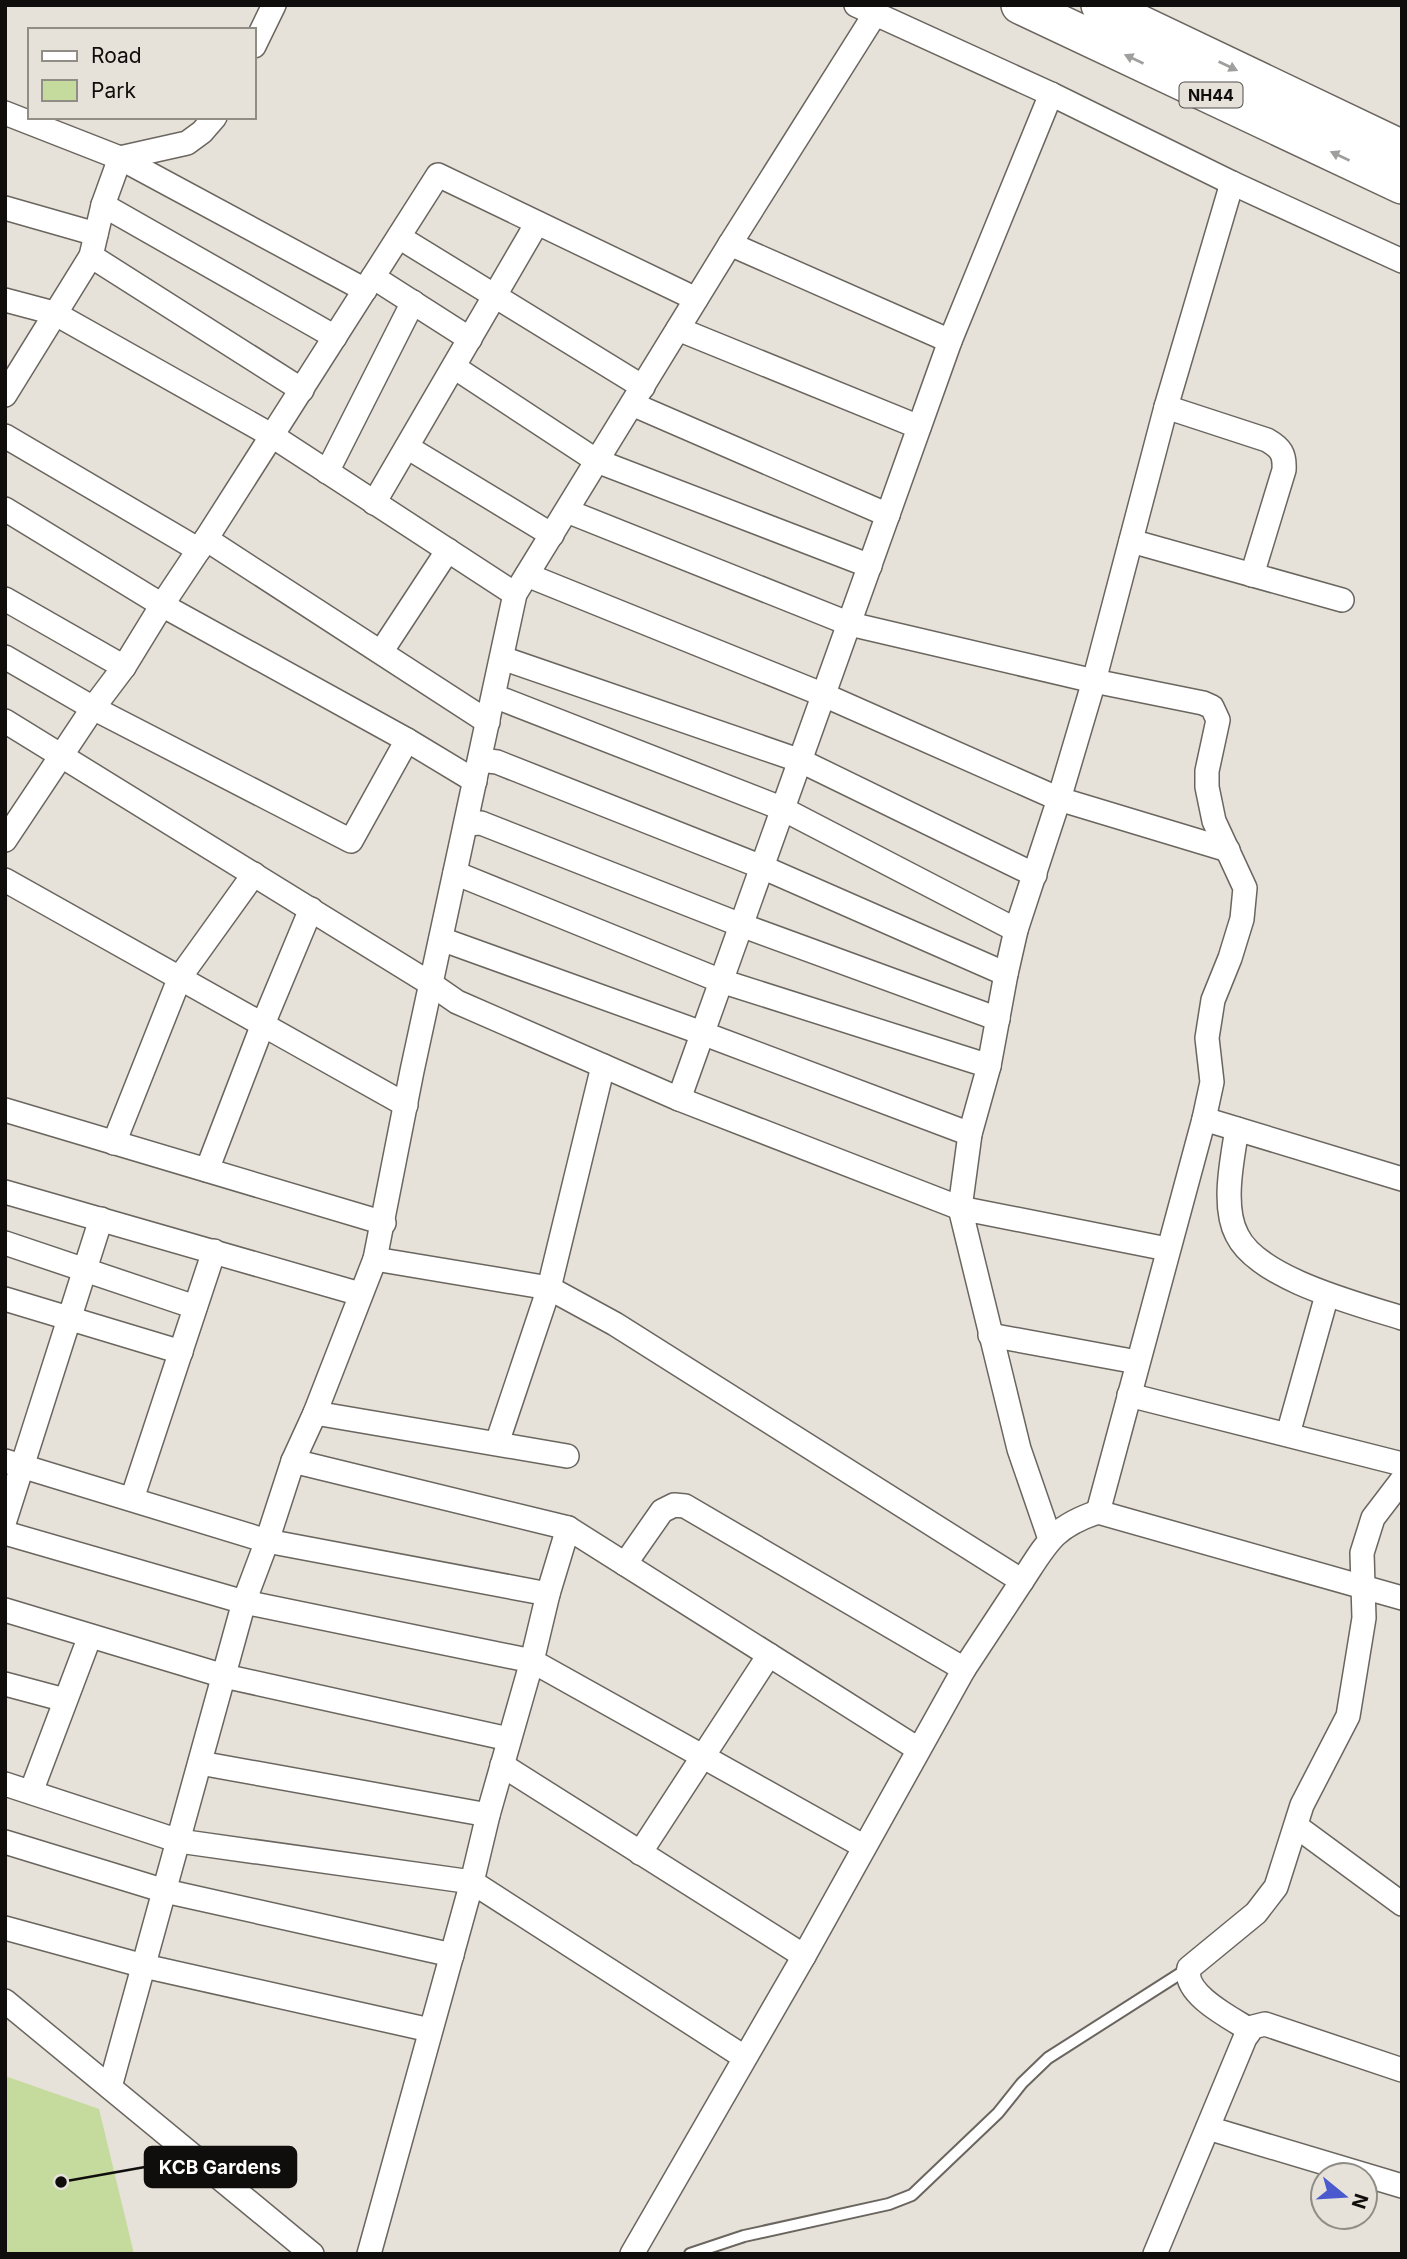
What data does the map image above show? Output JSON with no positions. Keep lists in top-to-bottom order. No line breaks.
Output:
{"streets":{"highway":["NH44"]},"places":["KCB Gardens"],"legend":["Road","Park"],"north":"right"}
